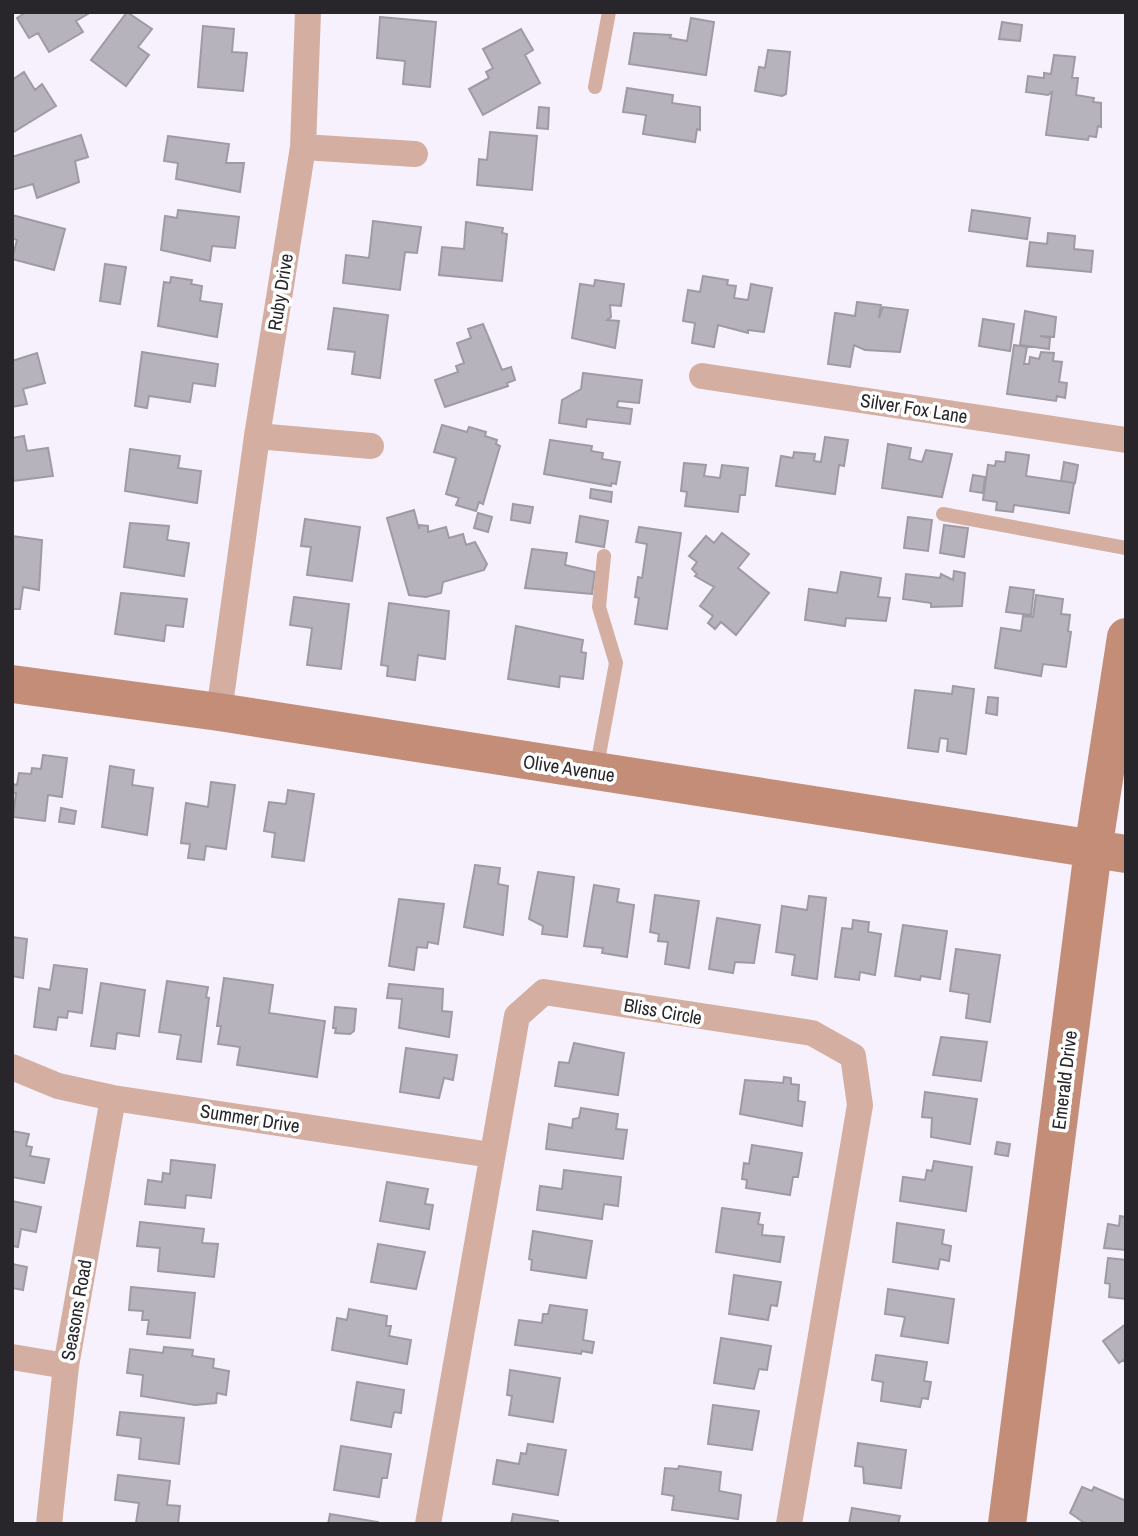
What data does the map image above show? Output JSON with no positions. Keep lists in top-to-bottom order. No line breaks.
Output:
{"streets":{"main road":["Olive Avenue","Emerald Drive"],"street":["Ruby Drive","Silver Fox Lane","Bliss Circle","Summer Drive","Seasons Road"]},"crossings":[["Ruby Drive","Olive Avenue"],["Olive Avenue","Emerald Drive"],["Bliss Circle","Summer Drive"],["Summer Drive","Seasons Road"]]}
